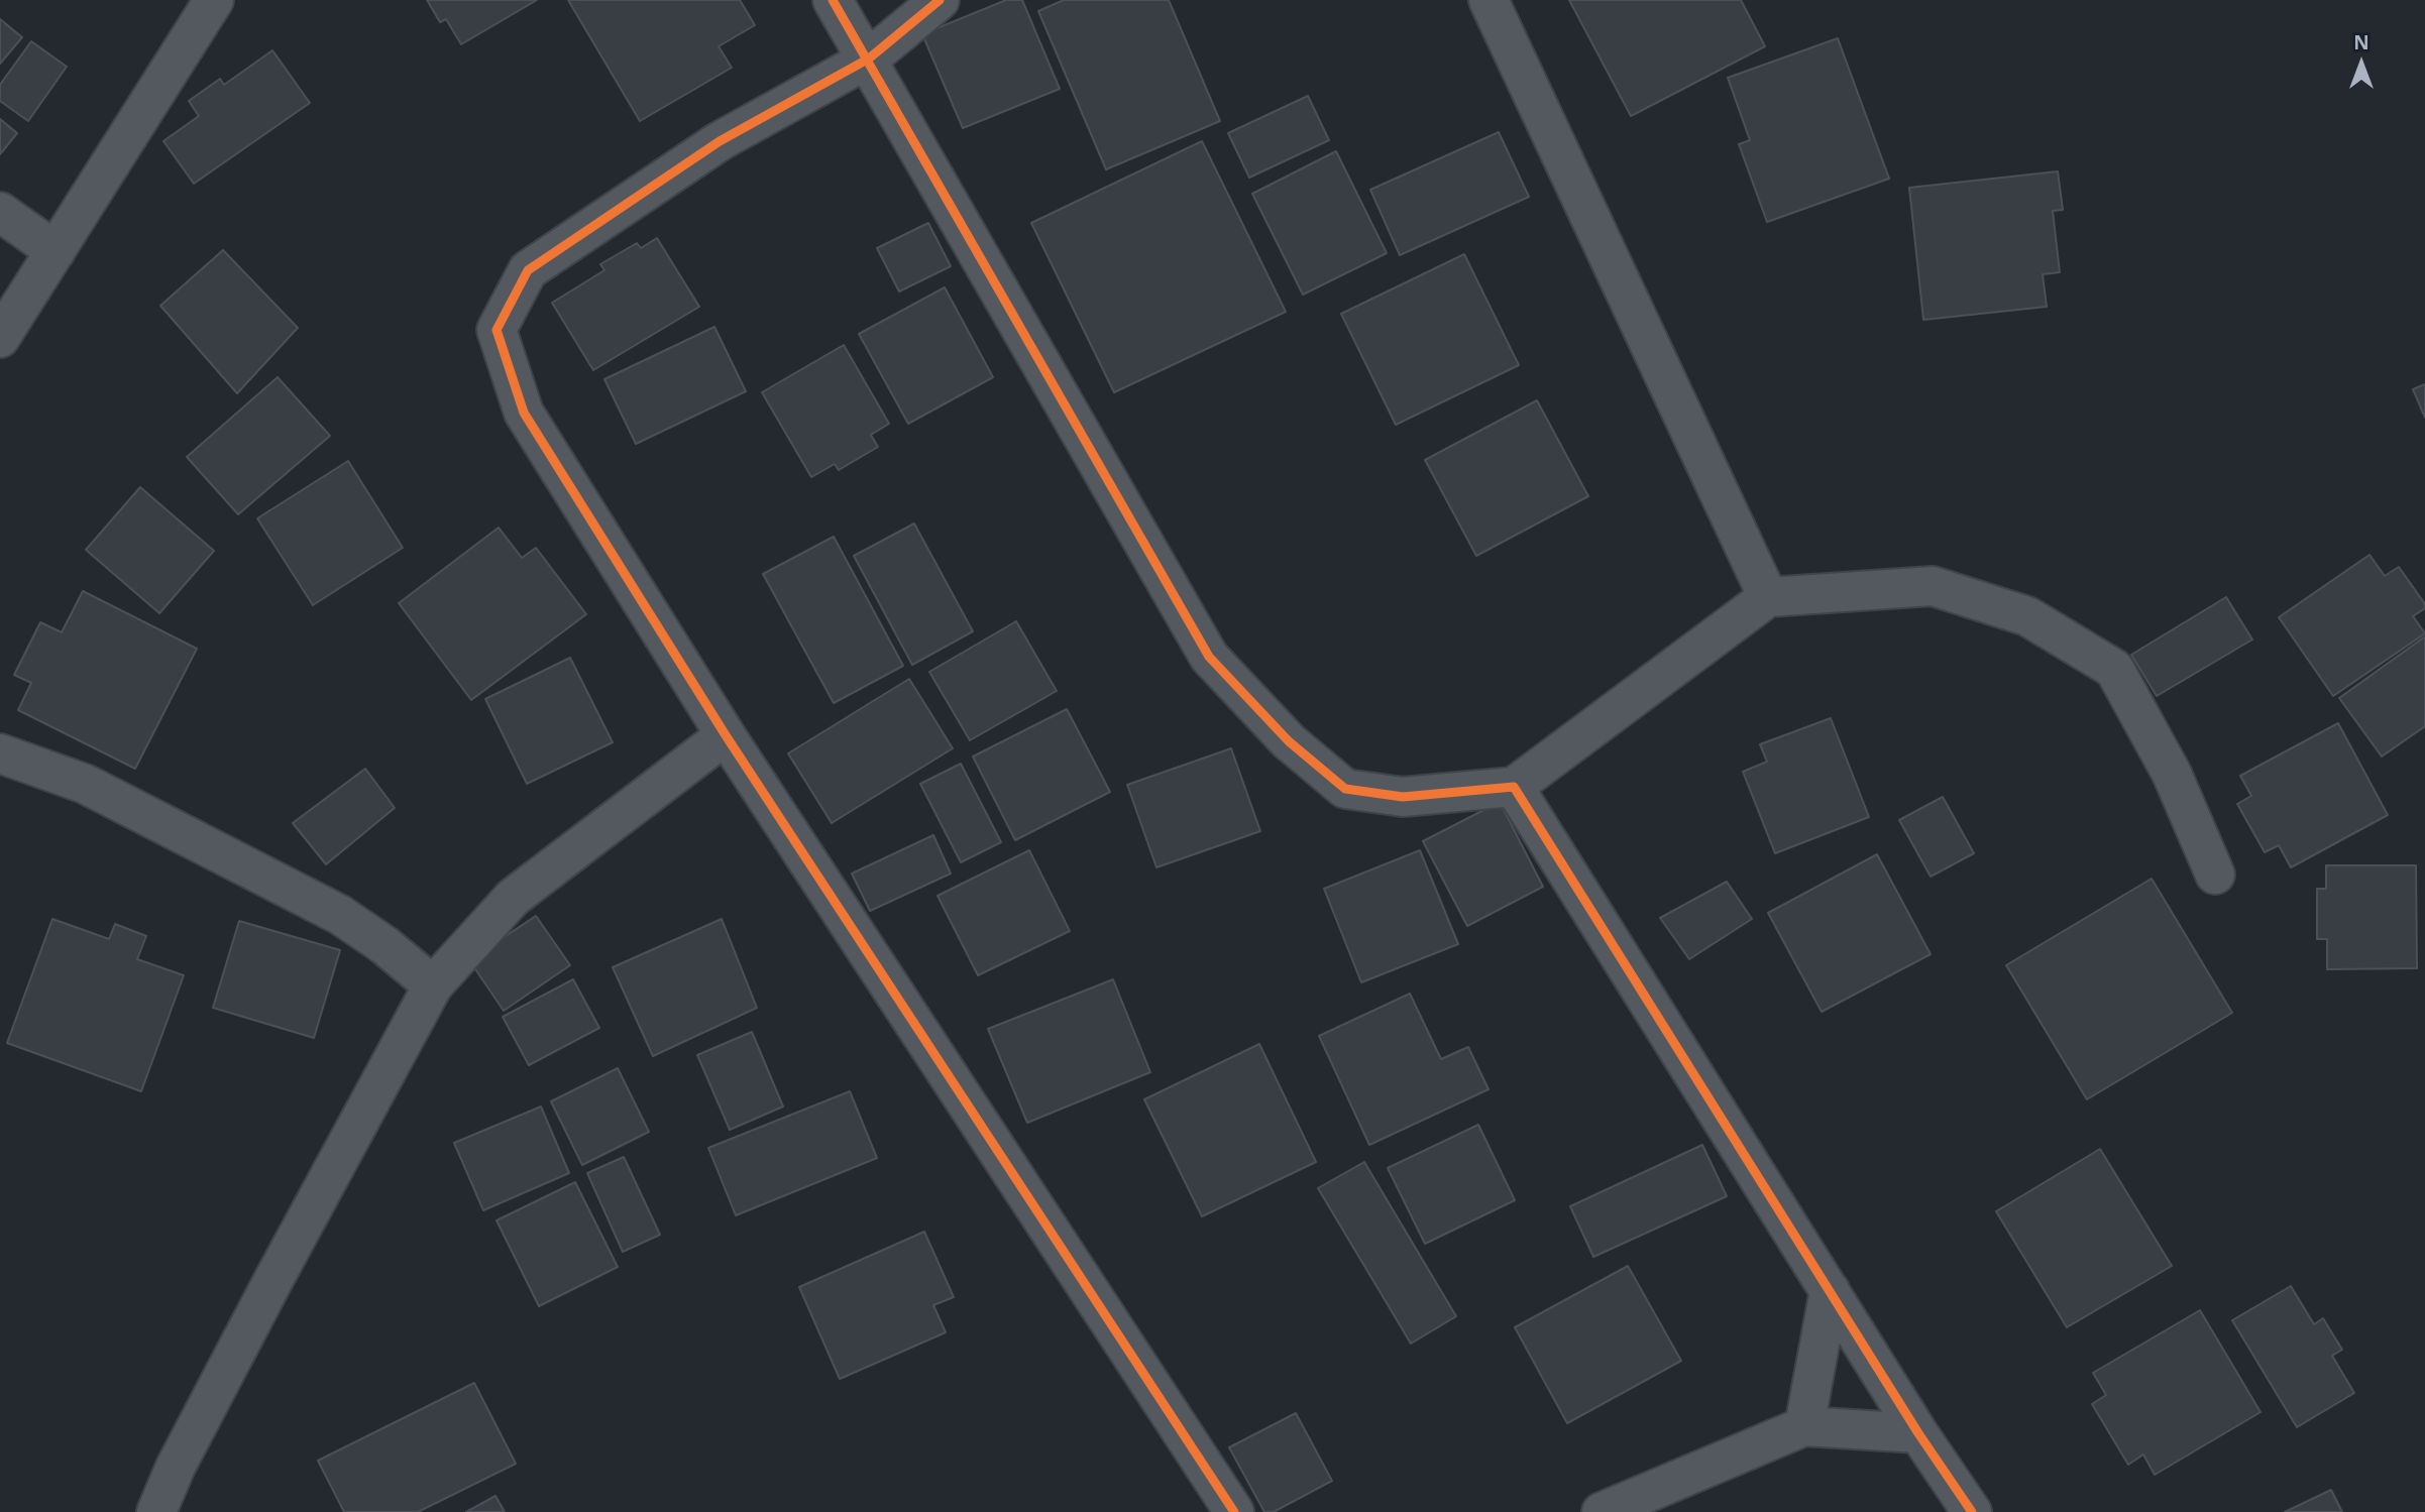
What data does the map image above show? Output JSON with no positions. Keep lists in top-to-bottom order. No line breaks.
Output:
{"north":"top"}
